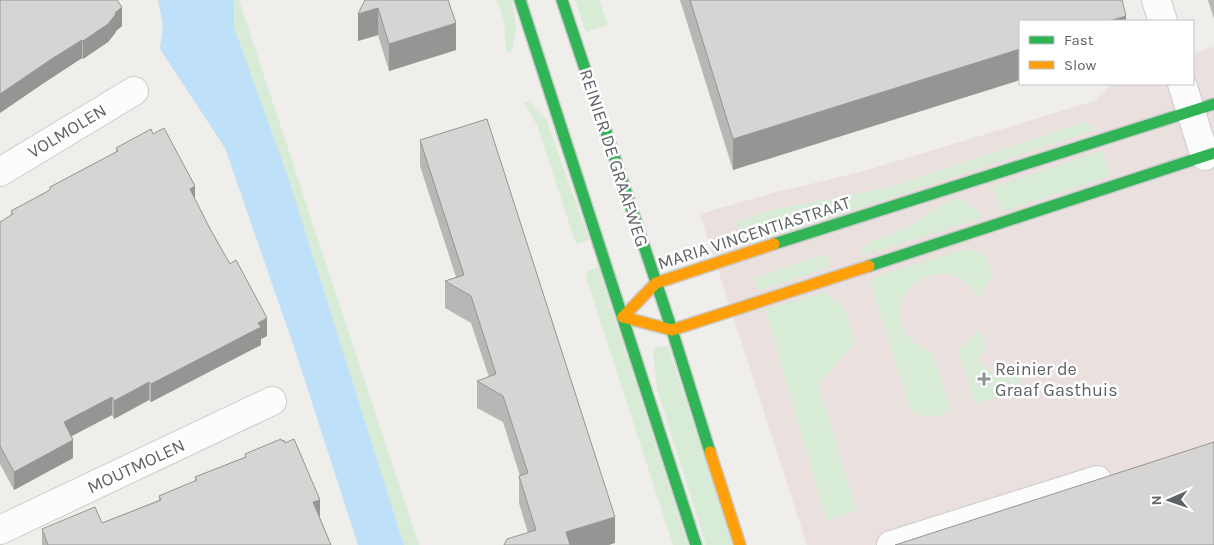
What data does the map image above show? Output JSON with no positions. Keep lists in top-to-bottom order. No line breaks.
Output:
{"streets":{"street":["VOLMOLEN","REINIER DE GRAAFWEG","MARIA VINCENTIASTRAAT","MOUTMOLEN"]},"crossings":[["REINIER DE GRAAFWEG","MARIA VINCENTIASTRAAT"]],"places":{"health":["Reinier de Graaf Gasthuis"]},"legend":["Fast","Slow"],"north":"left"}
